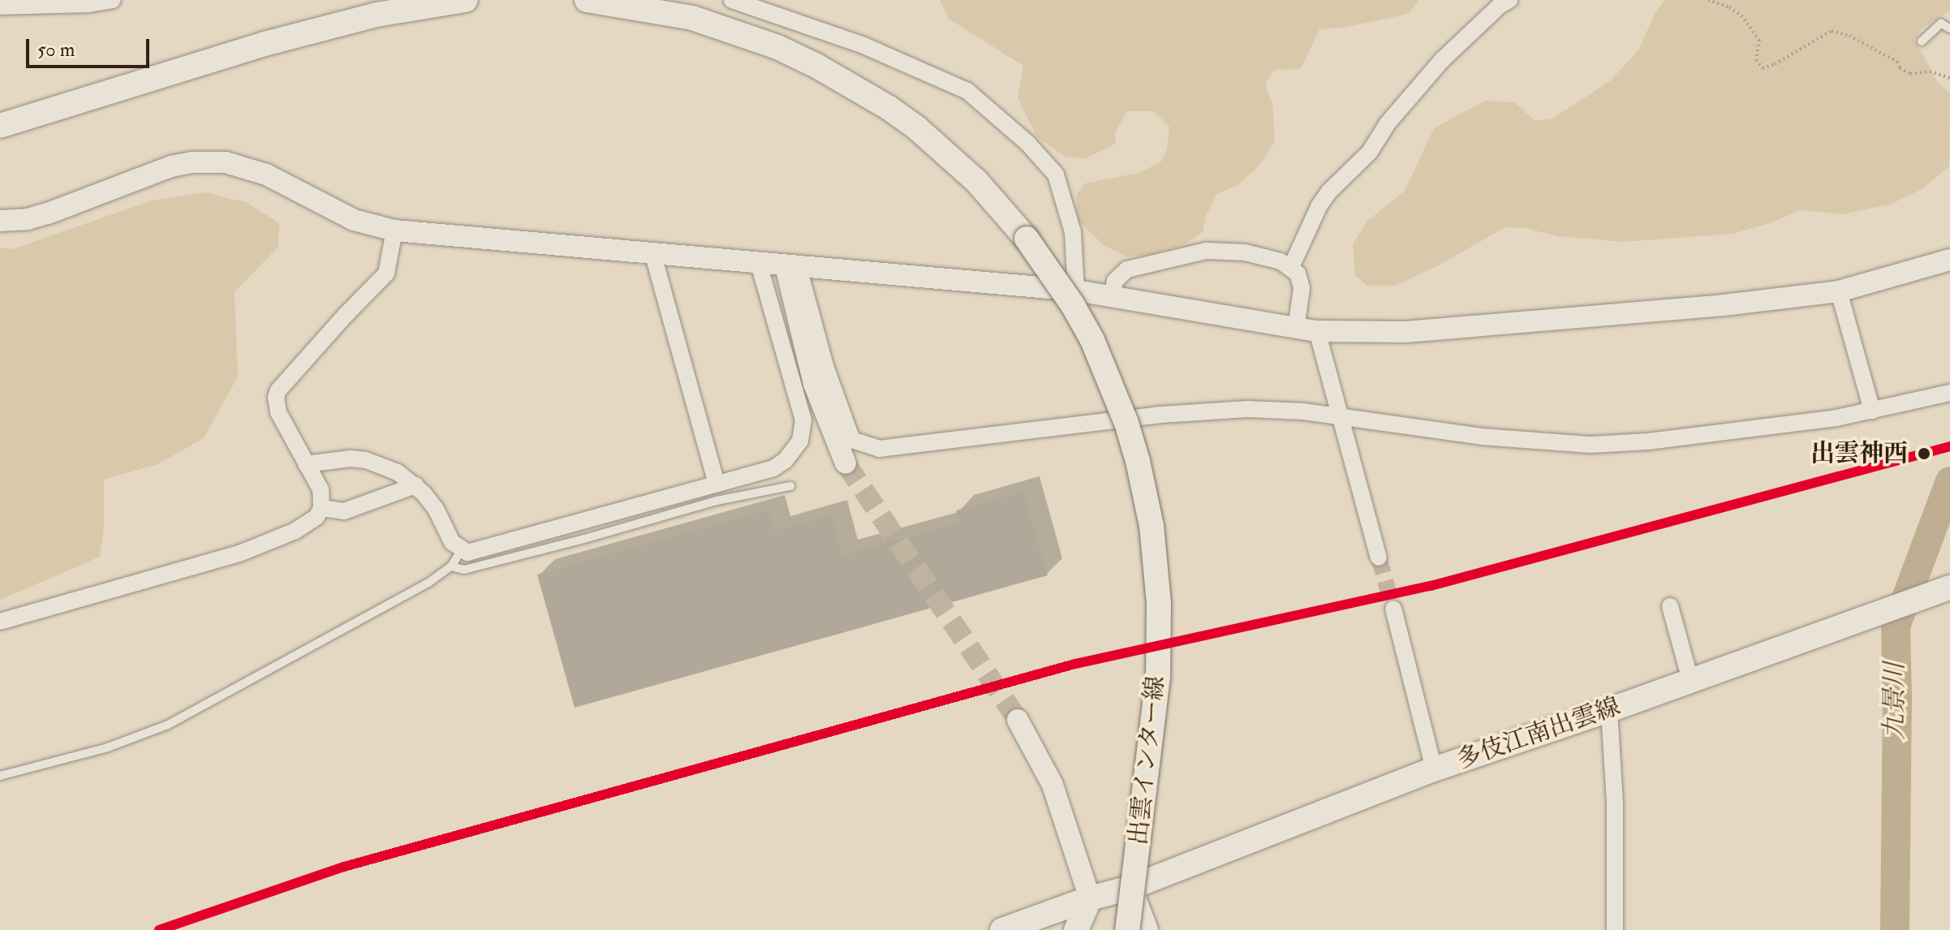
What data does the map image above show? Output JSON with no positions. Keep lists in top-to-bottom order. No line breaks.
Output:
{"streets":{"main road":["多伎江南出雲線","出雲インター線"]},"water":["九景川"],"places":["出雲神西"],"scale_bar":"50 m"}
